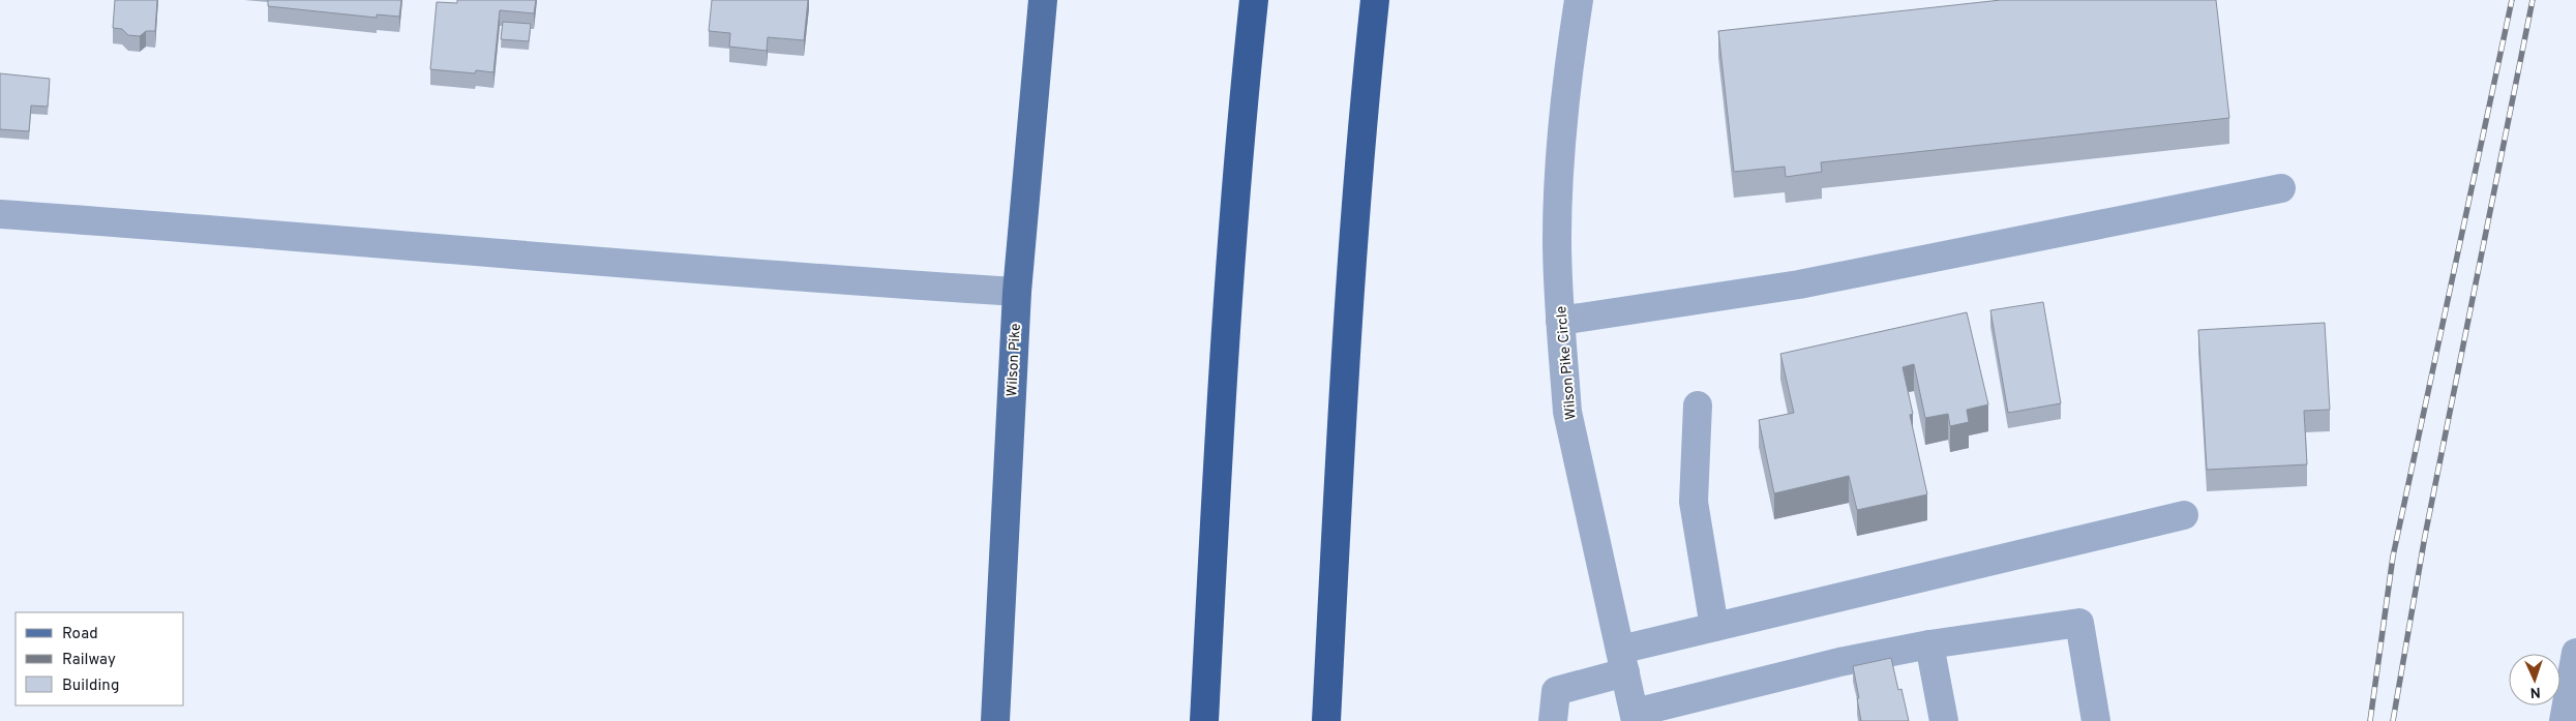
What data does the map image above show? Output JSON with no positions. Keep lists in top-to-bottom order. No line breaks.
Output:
{"streets":{"main road":["Wilson Pike"],"street":["Wilson Pike Circle"]},"legend":["Road","Railway","Building"],"north":"bottom"}
